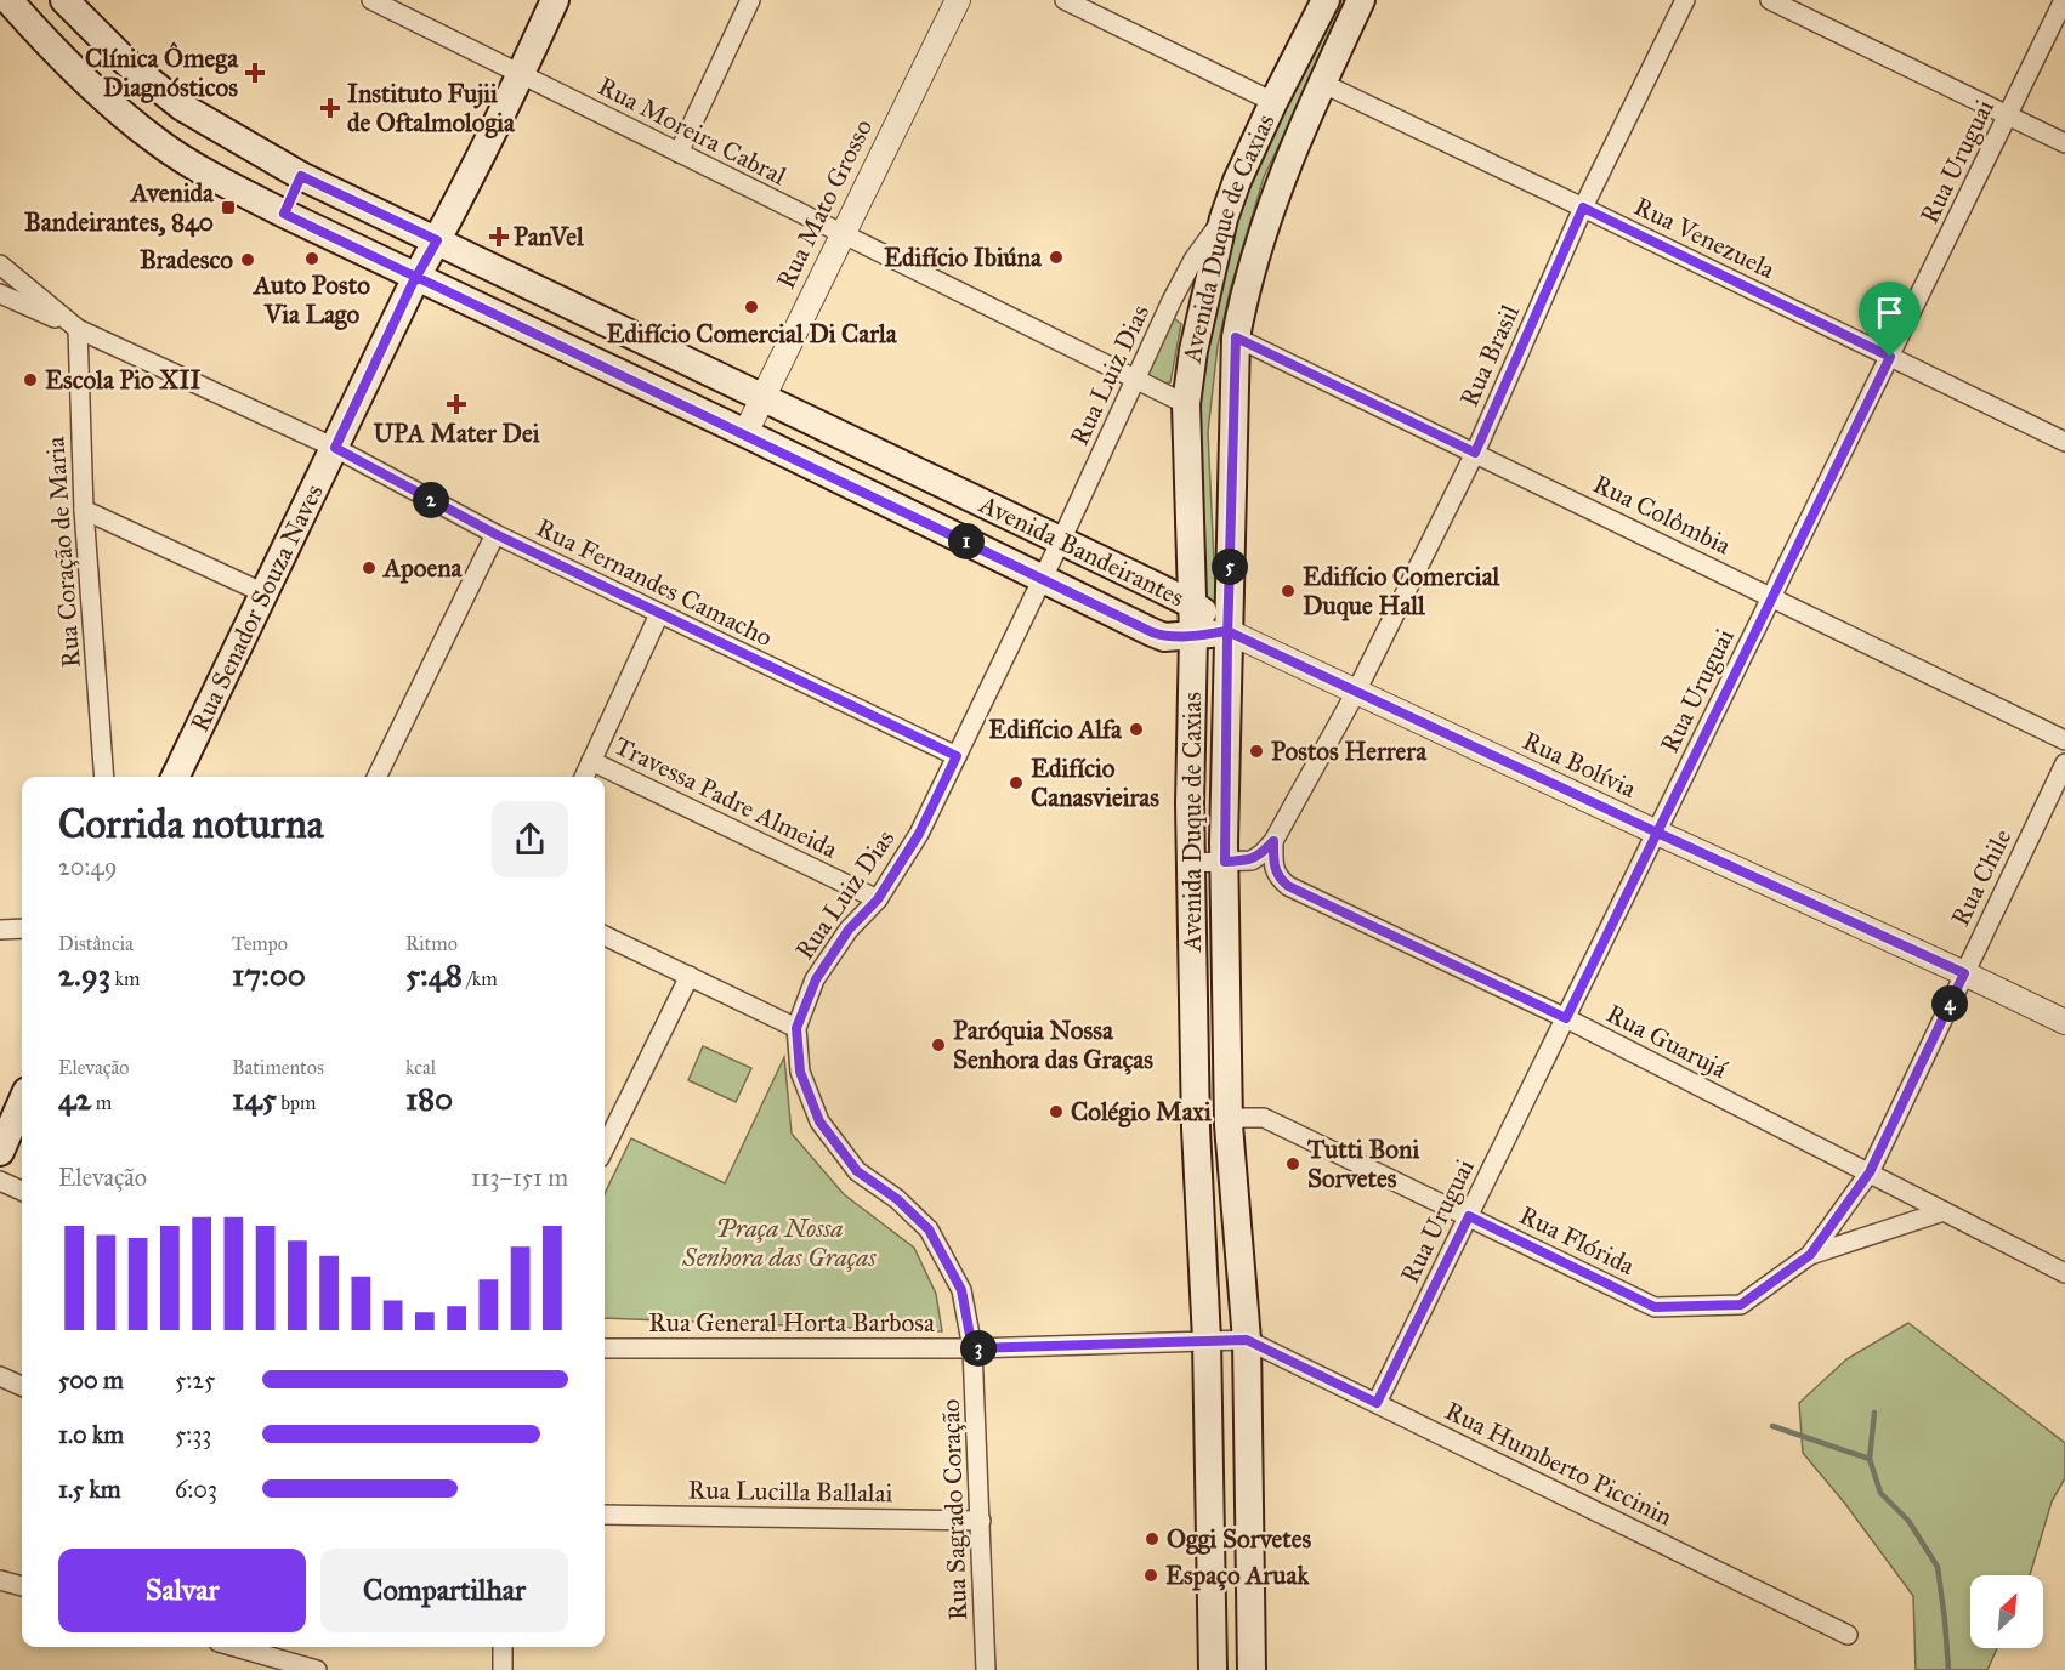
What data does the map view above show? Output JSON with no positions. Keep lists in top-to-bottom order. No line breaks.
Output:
{"streets":{"main road":["Avenida Duque de Caxias","Avenida Bandeirantes","Rua Senador Souza Naves"],"street":["Rua Moreira Cabral","Rua Uruguai","Rua Mato Grosso","Rua Venezuela","Rua Brasil","Rua Luiz Dias","Rua Colômbia","Rua Coração de Maria","Rua Fernandes Camacho","Rua Bolívia","Travessa Padre Almeida","Rua Chile","Rua Guarujá","Rua Flórida","Rua General Horta Barbosa","Rua Humberto Piccinin","Rua Lucilla Ballalai","Rua Sagrado Coração"]},"crossings":[["Rua Moreira Cabral","Rua Mato Grosso"],["Rua Moreira Cabral","Avenida Duque de Caxias"],["Rua Moreira Cabral","Rua Luiz Dias"],["Rua Moreira Cabral","Rua Senador Souza Naves"],["Rua Uruguai","Rua Venezuela"],["Rua Uruguai","Rua Colômbia"],["Rua Uruguai","Rua Bolívia"],["Rua Uruguai","Rua Guarujá"],["Rua Uruguai","Rua Flórida"],["Rua Uruguai","Rua Humberto Piccinin"],["Rua Mato Grosso","Avenida Bandeirantes"],["Rua Venezuela","Avenida Duque de Caxias"],["Rua Venezuela","Rua Brasil"],["Avenida Duque de Caxias","Rua Brasil"],["Avenida Duque de Caxias","Rua Luiz Dias"],["Avenida Duque de Caxias","Rua Colômbia"],["Avenida Duque de Caxias","Avenida Bandeirantes"],["Avenida Duque de Caxias","Rua Bolívia"],["Avenida Duque de Caxias","Rua Flórida"],["Avenida Duque de Caxias","Rua General Horta Barbosa"],["Avenida Duque de Caxias","Rua Humberto Piccinin"],["Rua Brasil","Rua Colômbia"],["Rua Brasil","Rua Bolívia"],["Rua Brasil","Rua Guarujá"],["Rua Luiz Dias","Avenida Bandeirantes"],["Rua Luiz Dias","Rua Fernandes Camacho"],["Rua Luiz Dias","Travessa Padre Almeida"],["Rua Luiz Dias","Rua General Horta Barbosa"],["Rua Luiz Dias","Rua Sagrado Coração"],["Rua Coração de Maria","Rua Fernandes Camacho"],["Avenida Bandeirantes","Rua Senador Souza Naves"],["Avenida Bandeirantes","Rua Bolívia"],["Rua Fernandes Camacho","Rua Senador Souza Naves"],["Rua Bolívia","Rua Chile"],["Rua Chile","Rua Guarujá"],["Rua Chile","Rua Flórida"],["Rua Guarujá","Rua Flórida"],["Rua General Horta Barbosa","Rua Humberto Piccinin"],["Rua General Horta Barbosa","Rua Sagrado Coração"],["Rua Lucilla Ballalai","Rua Sagrado Coração"]],"parks":["Praça Nossa Senhora das Graças"],"places":{"health":["Clínica Ômega Diagnósticos","Instituto Fujii de Oftalmologia","PanVel","UPA Mater Dei"],"transit":["Avenida Bandeirantes, 840"],"other":["Edifício Ibiúna","Auto Posto Via Lago","Bradesco","Edifício Comercial Di Carla","Escola Pio XII","Apoena","Edifício Comercial Duque Hall","Edifício Alfa","Postos Herrera","Edifício Canasvieiras","Paróquia Nossa Senhora das Graças","Colégio Maxi","Tutti Boni Sorvetes","Oggi Sorvetes","Espaço Aruak"]},"north":"top right","page":{"pins":["2","1","5","4","3"],"heading":["Corrida noturna","20:49"],"stats":[["Distância","2.93 km"],["Tempo","17:00"],["Ritmo","5:48 /km"],["Elevação","42 m"],["Batimentos","145 bpm"],["kcal","180"]],"chart":["Elevação","113–151 m"],"list":[{"name":"500 m","note":"5:25"},{"name":"1.0 km","note":"5:33"},{"name":"1.5 km","note":"6:03"}],"buttons":["Salvar","Compartilhar"]}}
